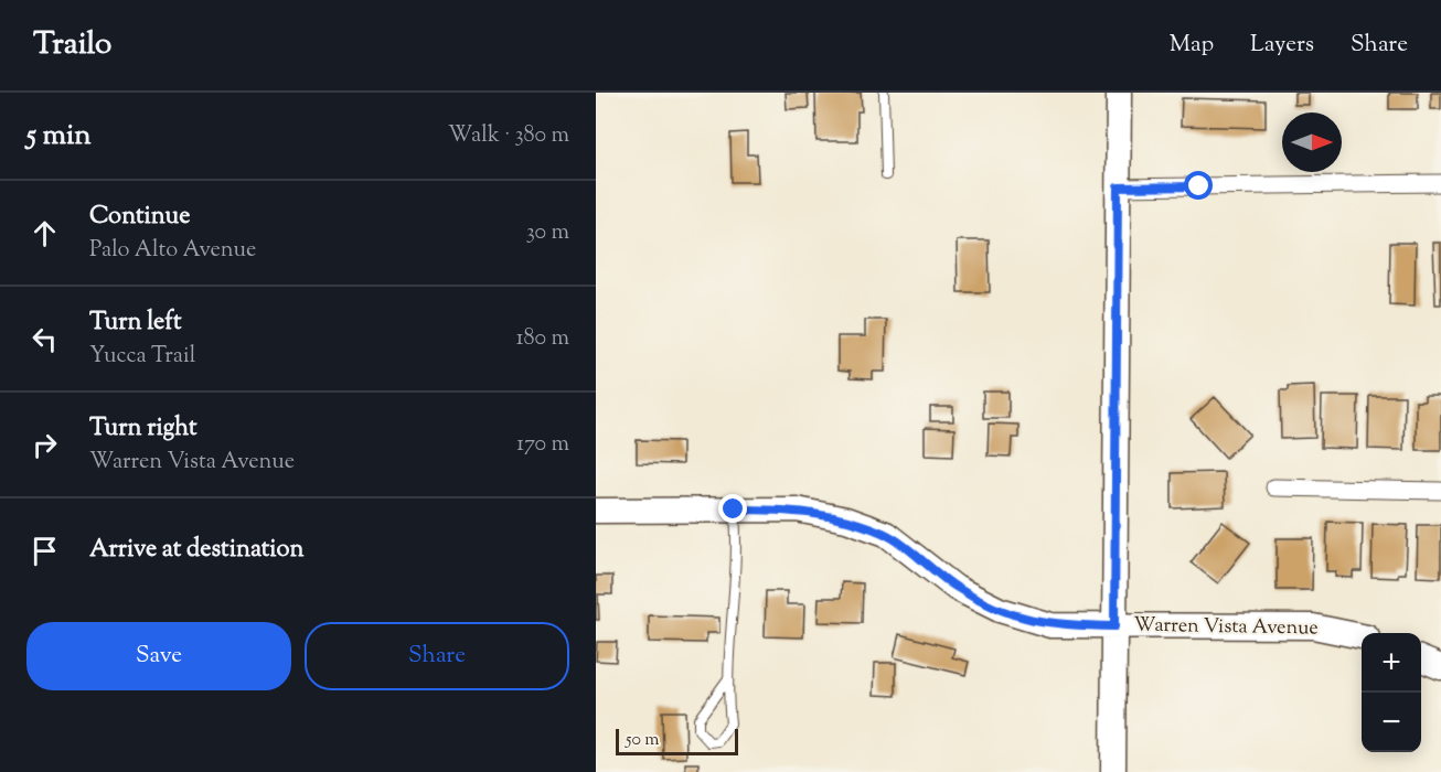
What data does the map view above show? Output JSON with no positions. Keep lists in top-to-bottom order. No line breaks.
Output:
{"streets":{"street":["Warren Vista Avenue"]},"scale_bar":"50 m","north":"right","page":{"header":"Trailo","nav":["Map","Layers","Share"],"heading":["5 min","Walk · 380 m"],"list":[["Continue","Palo Alto Avenue","30 m"],["Turn left","Yucca Trail","180 m"],["Turn right","Warren Vista Avenue","170 m"],"Arrive at destination"],"buttons":["Save","Share"],"map_buttons":["+","−"],"scale":"50 m"}}
